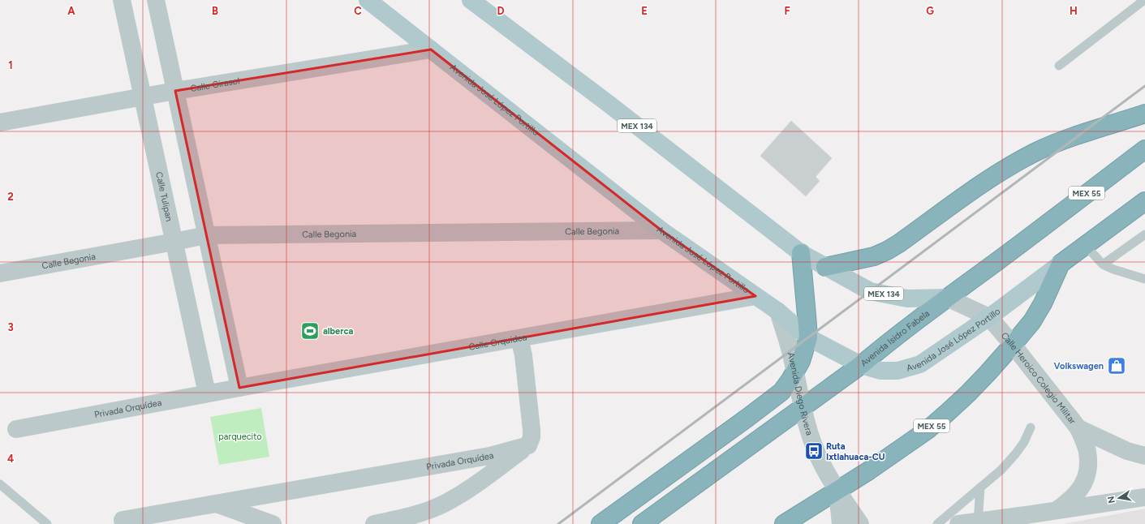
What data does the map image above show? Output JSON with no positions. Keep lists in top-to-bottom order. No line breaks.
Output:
{"streets":{"highway":["MEX 55","Avenida Isidro Fabela"],"main road":["Avenida José López Portillo","MEX 134"],"street":["Calle Girasol","Calle Tulipan","Calle Begonia","Calle Orquidea","Calle Heroico Colegio Militar","Avenida Diego Rivera","Privada Orquídea"]},"crossings":[["Calle Girasol","Avenida José López Portillo"],["Calle Girasol","Calle Tulipan"],["Avenida José López Portillo","MEX 134"],["Avenida José López Portillo","MEX 55"],["Avenida José López Portillo","Calle Begonia"],["Avenida José López Portillo","Avenida Isidro Fabela"],["Avenida José López Portillo","Calle Orquidea"],["Avenida José López Portillo","Calle Heroico Colegio Militar"],["Avenida José López Portillo","Avenida Diego Rivera"],["MEX 134","Avenida Isidro Fabela"],["MEX 134","Calle Heroico Colegio Militar"],["MEX 55","Calle Heroico Colegio Militar"],["MEX 55","Avenida Diego Rivera"],["Calle Tulipan","Calle Begonia"],["Calle Tulipan","Privada Orquídea"],["Avenida Isidro Fabela","Avenida Diego Rivera"],["Calle Orquidea","Privada Orquídea"]],"parks":["parquecito"],"places":{"sports":["alberca"],"shop":["Volkswagen"],"bus stop":["Ruta Ixtlahuaca-CU"]},"north":"left","grid":{"columns":["A","B","C","D","E","F","G","H"],"rows":["1","2","3","4"]}}
